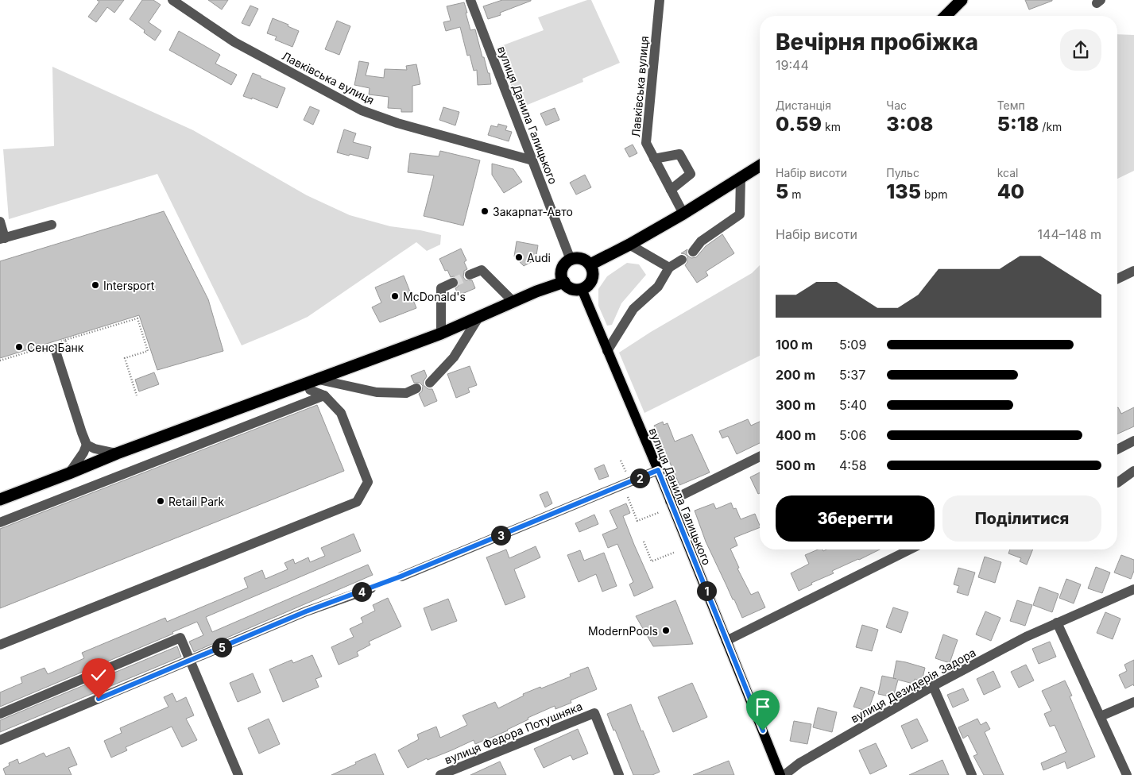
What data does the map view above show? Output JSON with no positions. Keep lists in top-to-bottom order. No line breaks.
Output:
{"streets":{"main road":["вулиця Данила Галицького"],"street":["Лавківська вулиця","вулиця Дезидерія Задора","вулиця Федора Потушняка"]},"crossings":[["Лавківська вулиця","вулиця Данила Галицького"]],"places":["Закарпат-Авто","Audi","Intersport","McDonald's","Сенс Банк","Retail Park","ModernPools"],"page":{"heading":["Вечірня пробіжка","19:44"],"stats":[["Дистанція","0.59 km"],["Час","3:08"],["Темп","5:18 /km"],["Набір висоти","5 m"],["Пульс","135 bpm"],["kcal","40"]],"chart":["Набір висоти","144–148 m"],"list":[{"name":"100 m","note":"5:09"},{"name":"200 m","note":"5:37"},{"name":"300 m","note":"5:40"},{"name":"400 m","note":"5:06"},{"name":"500 m","note":"4:58"}],"pins":["2","3","1","4","5"],"buttons":["Зберегти","Поділитися"]}}
